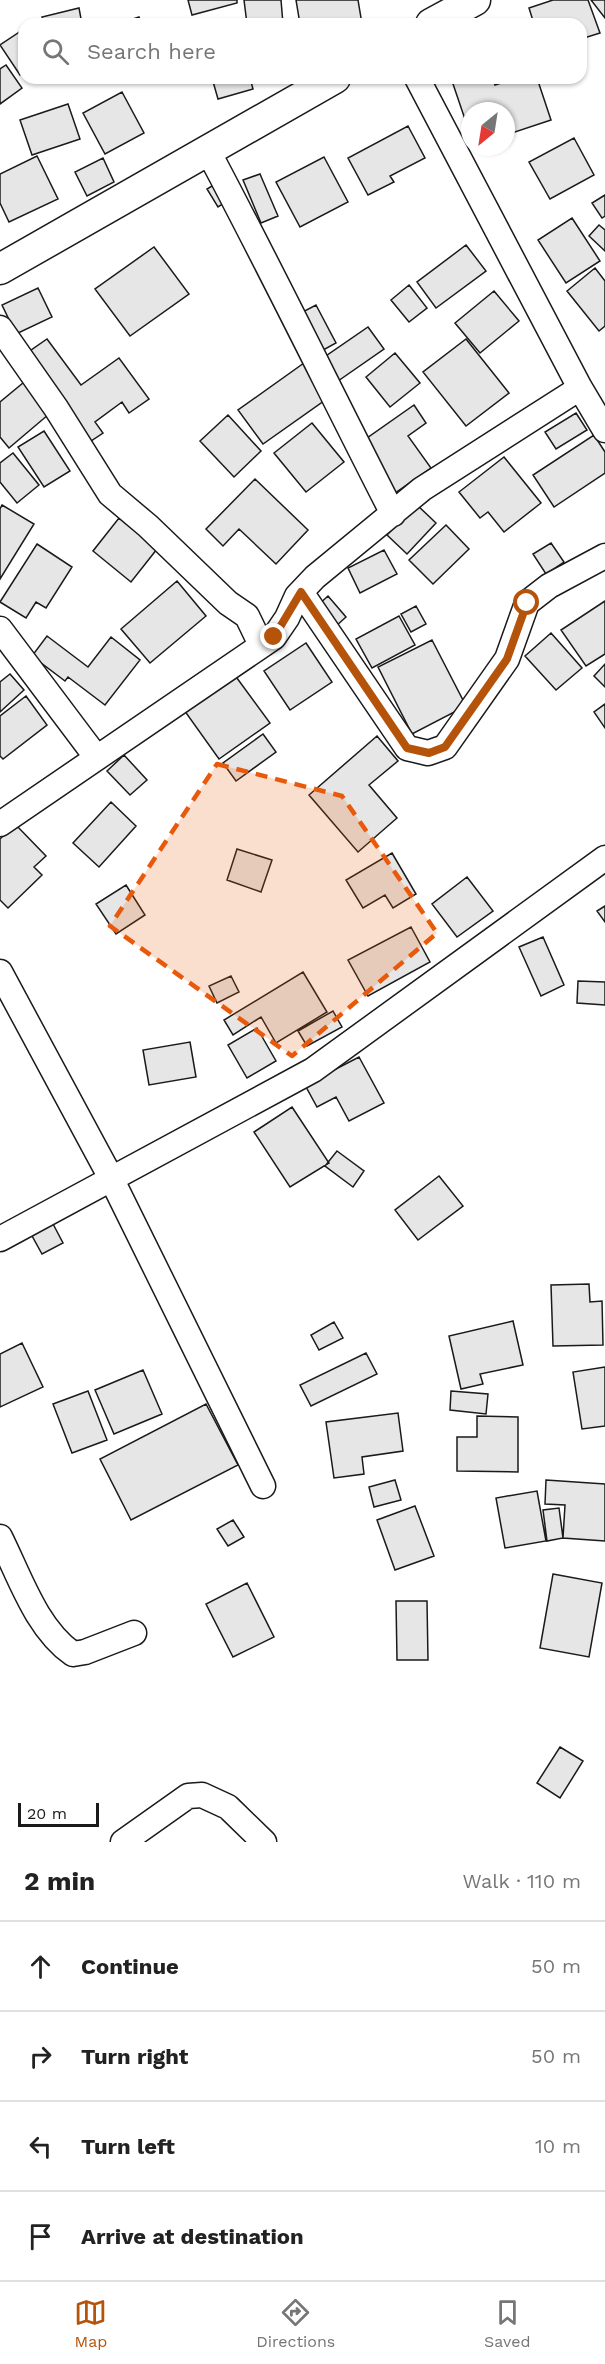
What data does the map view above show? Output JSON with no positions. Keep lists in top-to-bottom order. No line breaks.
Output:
{"scale_bar":"20 m","north":"bottom left","page":{"search":"Search here","scale":"20 m","heading":["2 min","Walk · 110 m"],"list":[["Continue","50 m"],["Turn right","50 m"],["Turn left","10 m"],"Arrive at destination"],"nav":["Map","Directions","Saved"]}}
